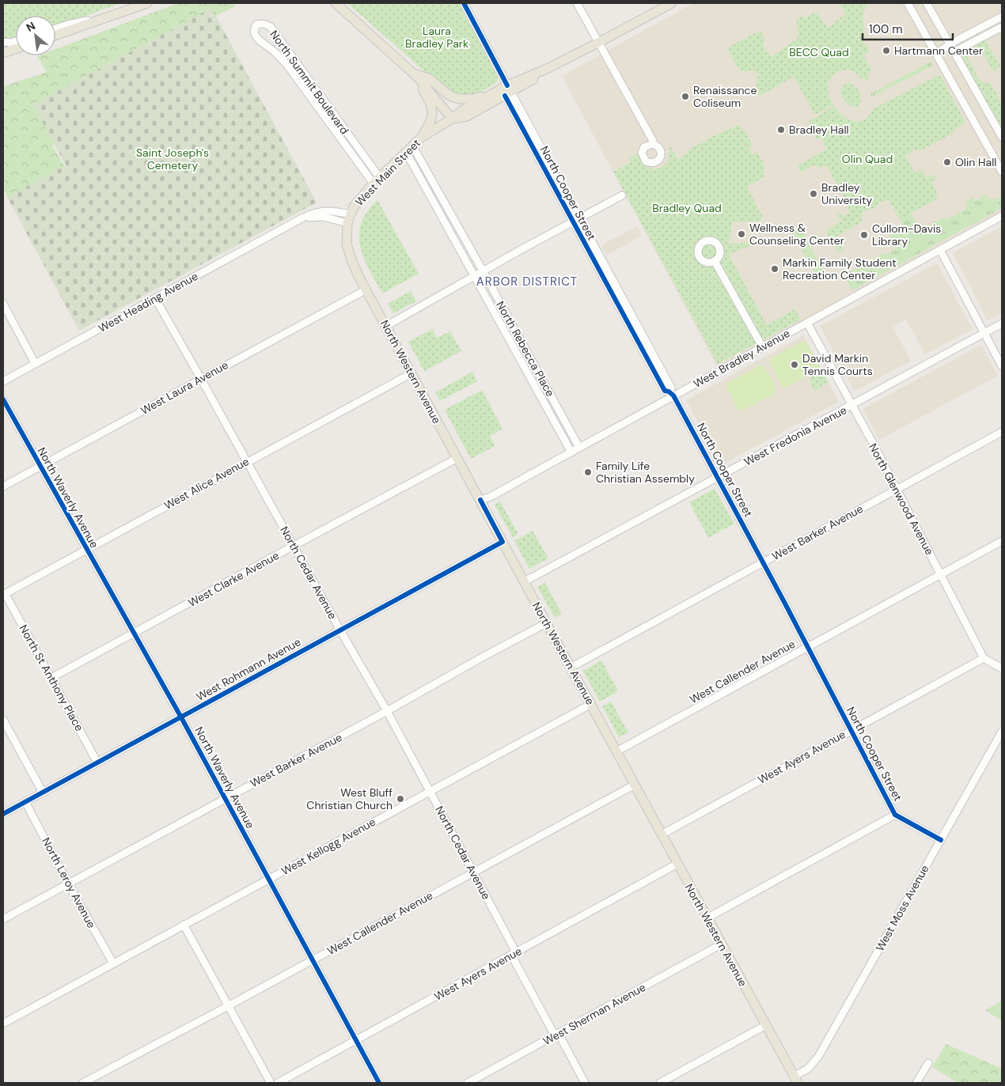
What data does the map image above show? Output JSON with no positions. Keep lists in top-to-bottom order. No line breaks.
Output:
{"streets":{"main road":["West Main Street","North Western Avenue"],"street":["North Summit Boulevard","North Cooper Street","West Heading Avenue","North Rebecca Place","West Bradley Avenue","West Laura Avenue","West Fredonia Avenue","West Alice Avenue","North Waverly Avenue","North Glenwood Avenue","West Barker Avenue","North Cedar Avenue","West Clarke Avenue","West Rohmann Avenue","West Callender Avenue","North St Anthony Place","West Ayers Avenue","West Kellogg Avenue","North Leroy Avenue","West Moss Avenue","West Sherman Avenue"]},"crossings":[["North Summit Boulevard","West Main Street"],["West Main Street","North Cooper Street"],["West Main Street","West Heading Avenue"],["West Main Street","North Rebecca Place"],["West Main Street","North Western Avenue"],["North Cooper Street","West Bradley Avenue"],["North Cooper Street","West Fredonia Avenue"],["North Cooper Street","West Barker Avenue"],["North Cooper Street","West Callender Avenue"],["North Cooper Street","West Ayers Avenue"],["North Cooper Street","West Moss Avenue"],["West Heading Avenue","North Western Avenue"],["West Heading Avenue","North Cedar Avenue"],["North Rebecca Place","West Bradley Avenue"],["West Bradley Avenue","North Western Avenue"],["West Bradley Avenue","North Glenwood Avenue"],["North Western Avenue","West Laura Avenue"],["North Western Avenue","West Fredonia Avenue"],["North Western Avenue","West Alice Avenue"],["North Western Avenue","West Barker Avenue"],["North Western Avenue","West Clarke Avenue"],["North Western Avenue","West Rohmann Avenue"],["North Western Avenue","West Callender Avenue"],["North Western Avenue","West Ayers Avenue"],["North Western Avenue","West Kellogg Avenue"],["North Western Avenue","West Moss Avenue"],["North Western Avenue","West Sherman Avenue"],["West Laura Avenue","North Waverly Avenue"],["West Laura Avenue","North Cedar Avenue"],["West Fredonia Avenue","North Glenwood Avenue"],["West Alice Avenue","North Waverly Avenue"],["West Alice Avenue","North Cedar Avenue"],["West Alice Avenue","North St Anthony Place"],["North Waverly Avenue","West Barker Avenue"],["North Waverly Avenue","West Clarke Avenue"],["North Waverly Avenue","West Rohmann Avenue"],["North Waverly Avenue","West Callender Avenue"],["North Waverly Avenue","West Ayers Avenue"],["North Waverly Avenue","West Kellogg Avenue"],["North Glenwood Avenue","West Barker Avenue"],["North Glenwood Avenue","West Callender Avenue"],["North Glenwood Avenue","West Ayers Avenue"],["West Barker Avenue","North Cedar Avenue"],["West Barker Avenue","North Leroy Avenue"],["North Cedar Avenue","West Clarke Avenue"],["North Cedar Avenue","West Rohmann Avenue"],["North Cedar Avenue","West Callender Avenue"],["North Cedar Avenue","West Ayers Avenue"],["North Cedar Avenue","West Kellogg Avenue"],["North Cedar Avenue","West Sherman Avenue"],["West Clarke Avenue","North St Anthony Place"],["West Rohmann Avenue","North St Anthony Place"],["West Rohmann Avenue","North Leroy Avenue"],["West Kellogg Avenue","North Leroy Avenue"]],"districts":["ARBOR DISTRICT"],"parks":["Laura Bradley Park","BECC Quad","Saint Joseph's Cemetery","Olin Quad","Bradley Quad"],"places":["Hartmann Center","Renaissance Coliseum","Bradley Hall","Olin Hall","Bradley University","Wellness & Counseling Center","Cullom-Davis Library","Markin Family Student Recreation Center","David Markin Tennis Courts","Family Life Christian Assembly","West Bluff Christian Church"],"scale_bar":"100 m","north":"top left"}
